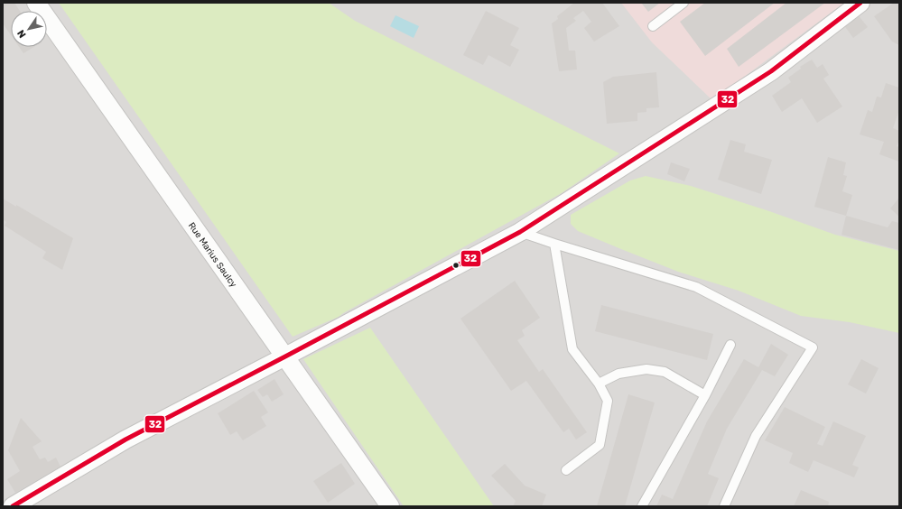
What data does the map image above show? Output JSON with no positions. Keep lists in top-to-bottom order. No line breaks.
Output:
{"streets":{"street":["Rue Marius Saulcy"]},"lines":["transit line 32"],"north":"bottom left"}
